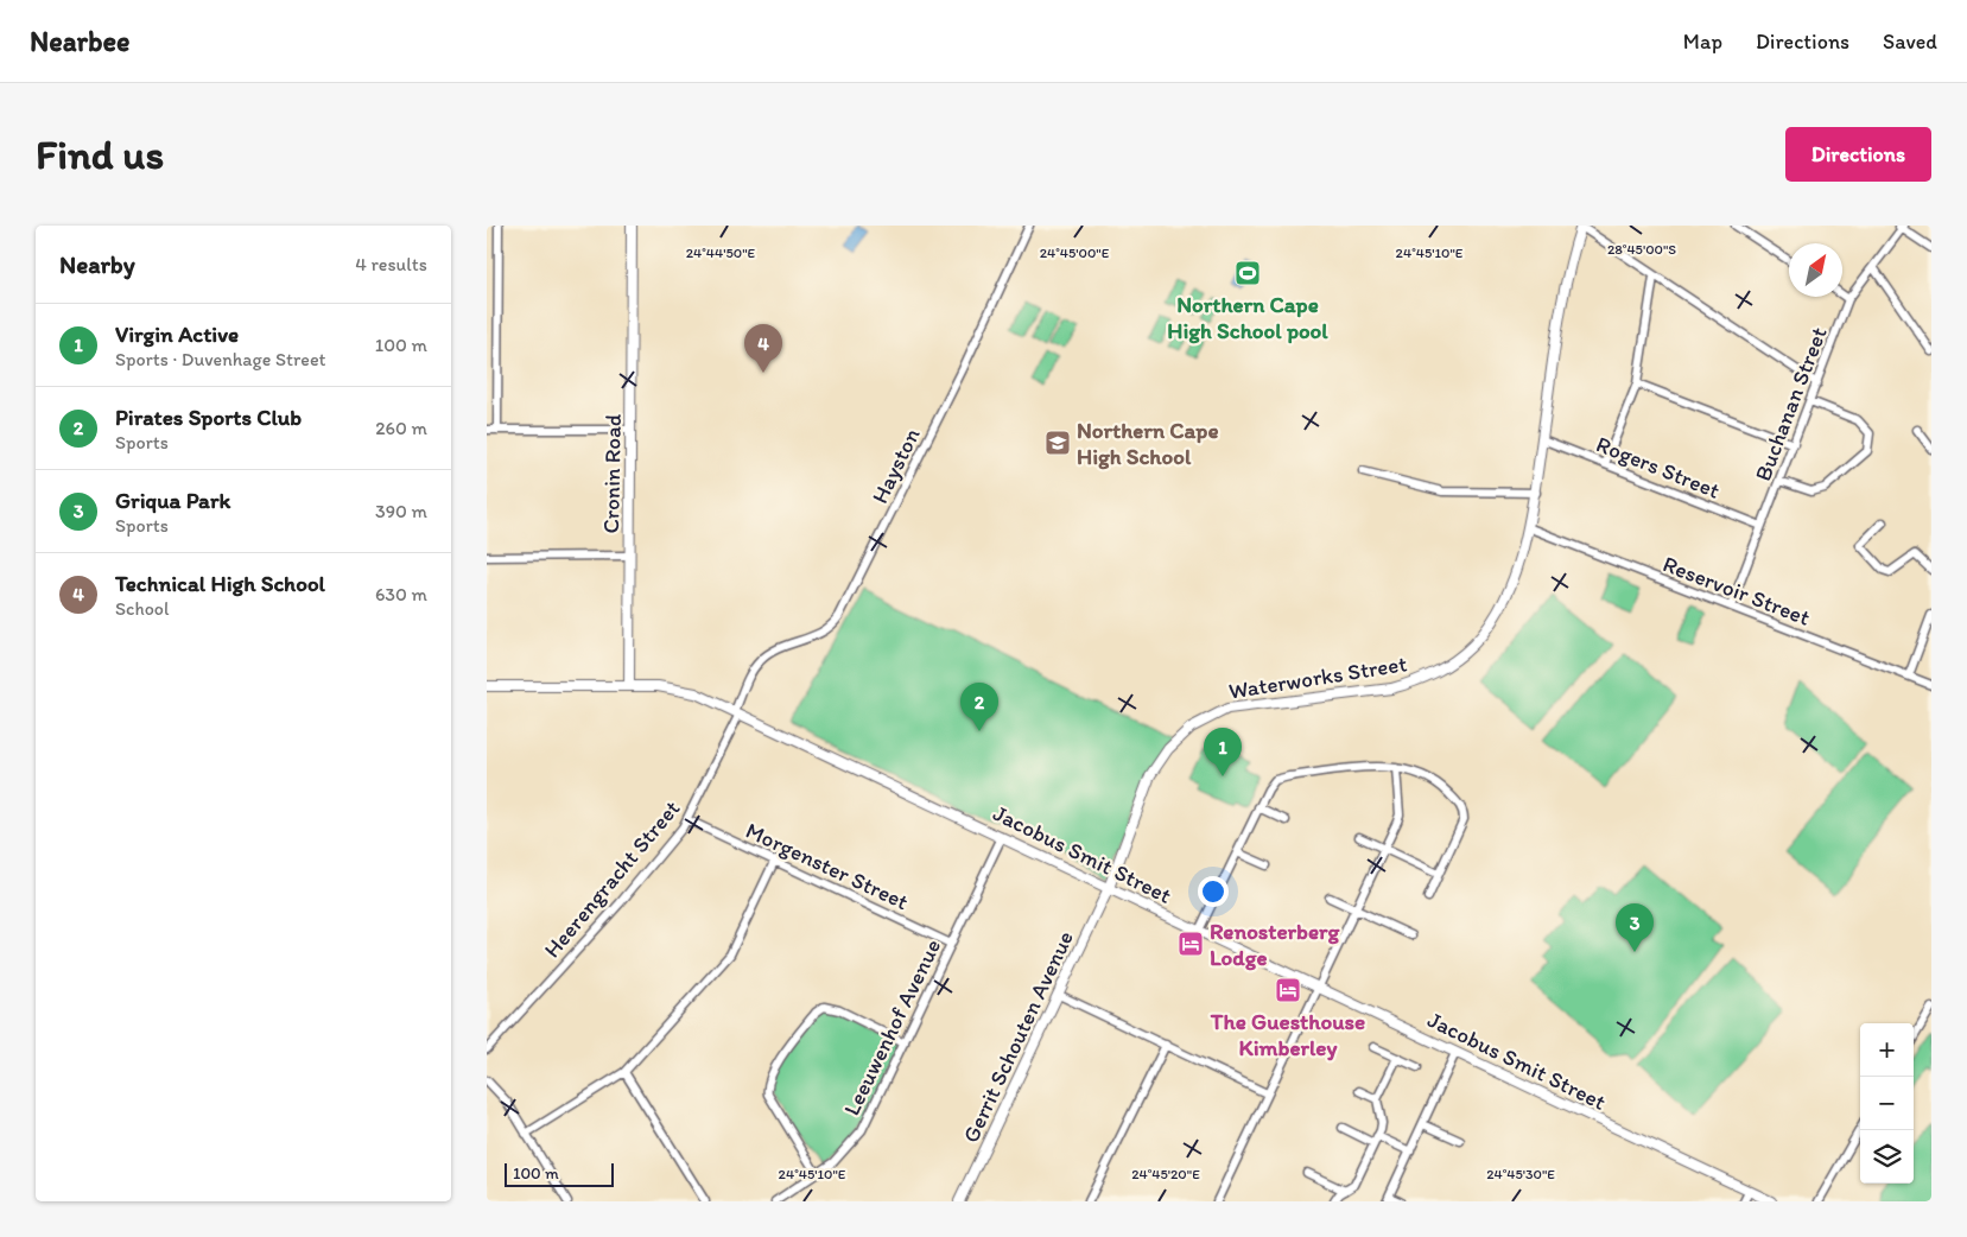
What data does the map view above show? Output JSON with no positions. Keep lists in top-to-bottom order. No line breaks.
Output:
{"streets":{"street":["Buchanan Street","Hayston","Rogers Street","Cronin Road","Reservoir Street","Waterworks Street","Jacobus Smit Street","Morgenster Street","Heerengracht Street","Leeuwenhof Avenue","Gerrit Schouten Avenue"]},"crossings":[["Buchanan Street","Rogers Street"],["Buchanan Street","Reservoir Street"],["Hayston","Jacobus Smit Street"],["Hayston","Heerengracht Street"],["Rogers Street","Waterworks Street"],["Cronin Road","Jacobus Smit Street"],["Reservoir Street","Waterworks Street"],["Waterworks Street","Jacobus Smit Street"],["Waterworks Street","Gerrit Schouten Avenue"],["Jacobus Smit Street","Heerengracht Street"],["Jacobus Smit Street","Leeuwenhof Avenue"],["Jacobus Smit Street","Gerrit Schouten Avenue"],["Morgenster Street","Heerengracht Street"],["Morgenster Street","Leeuwenhof Avenue"]],"places":{"sports":["Northern Cape High School pool"],"school or university":["Northern Cape High School"],"hotel":["Renosterberg Lodge","The Guesthouse Kimberley"]},"scale_bar":"100 m","north":"top right","page":{"header":"Nearbee","nav":["Map","Directions","Saved"],"buttons":"Directions","title":"Find us","heading":["Nearby","4 results"],"list":[{"mark":"1","name":"Virgin Active","note":"Sports · Duvenhage Street","value":"100 m"},{"mark":"2","name":"Pirates Sports Club","note":"Sports","value":"260 m"},{"mark":"3","name":"Griqua Park","note":"Sports","value":"390 m"},{"mark":"4","name":"Technical High School","note":"School","value":"630 m"}],"pins":["4","2","1","3"],"map_buttons":["+","−"],"scale":"100 m"},"coordinates":["28°45'00\"S","24°44'50\"E","24°45'00\"E","24°45'10\"E","24°45'20\"E","24°45'30\"E"]}
